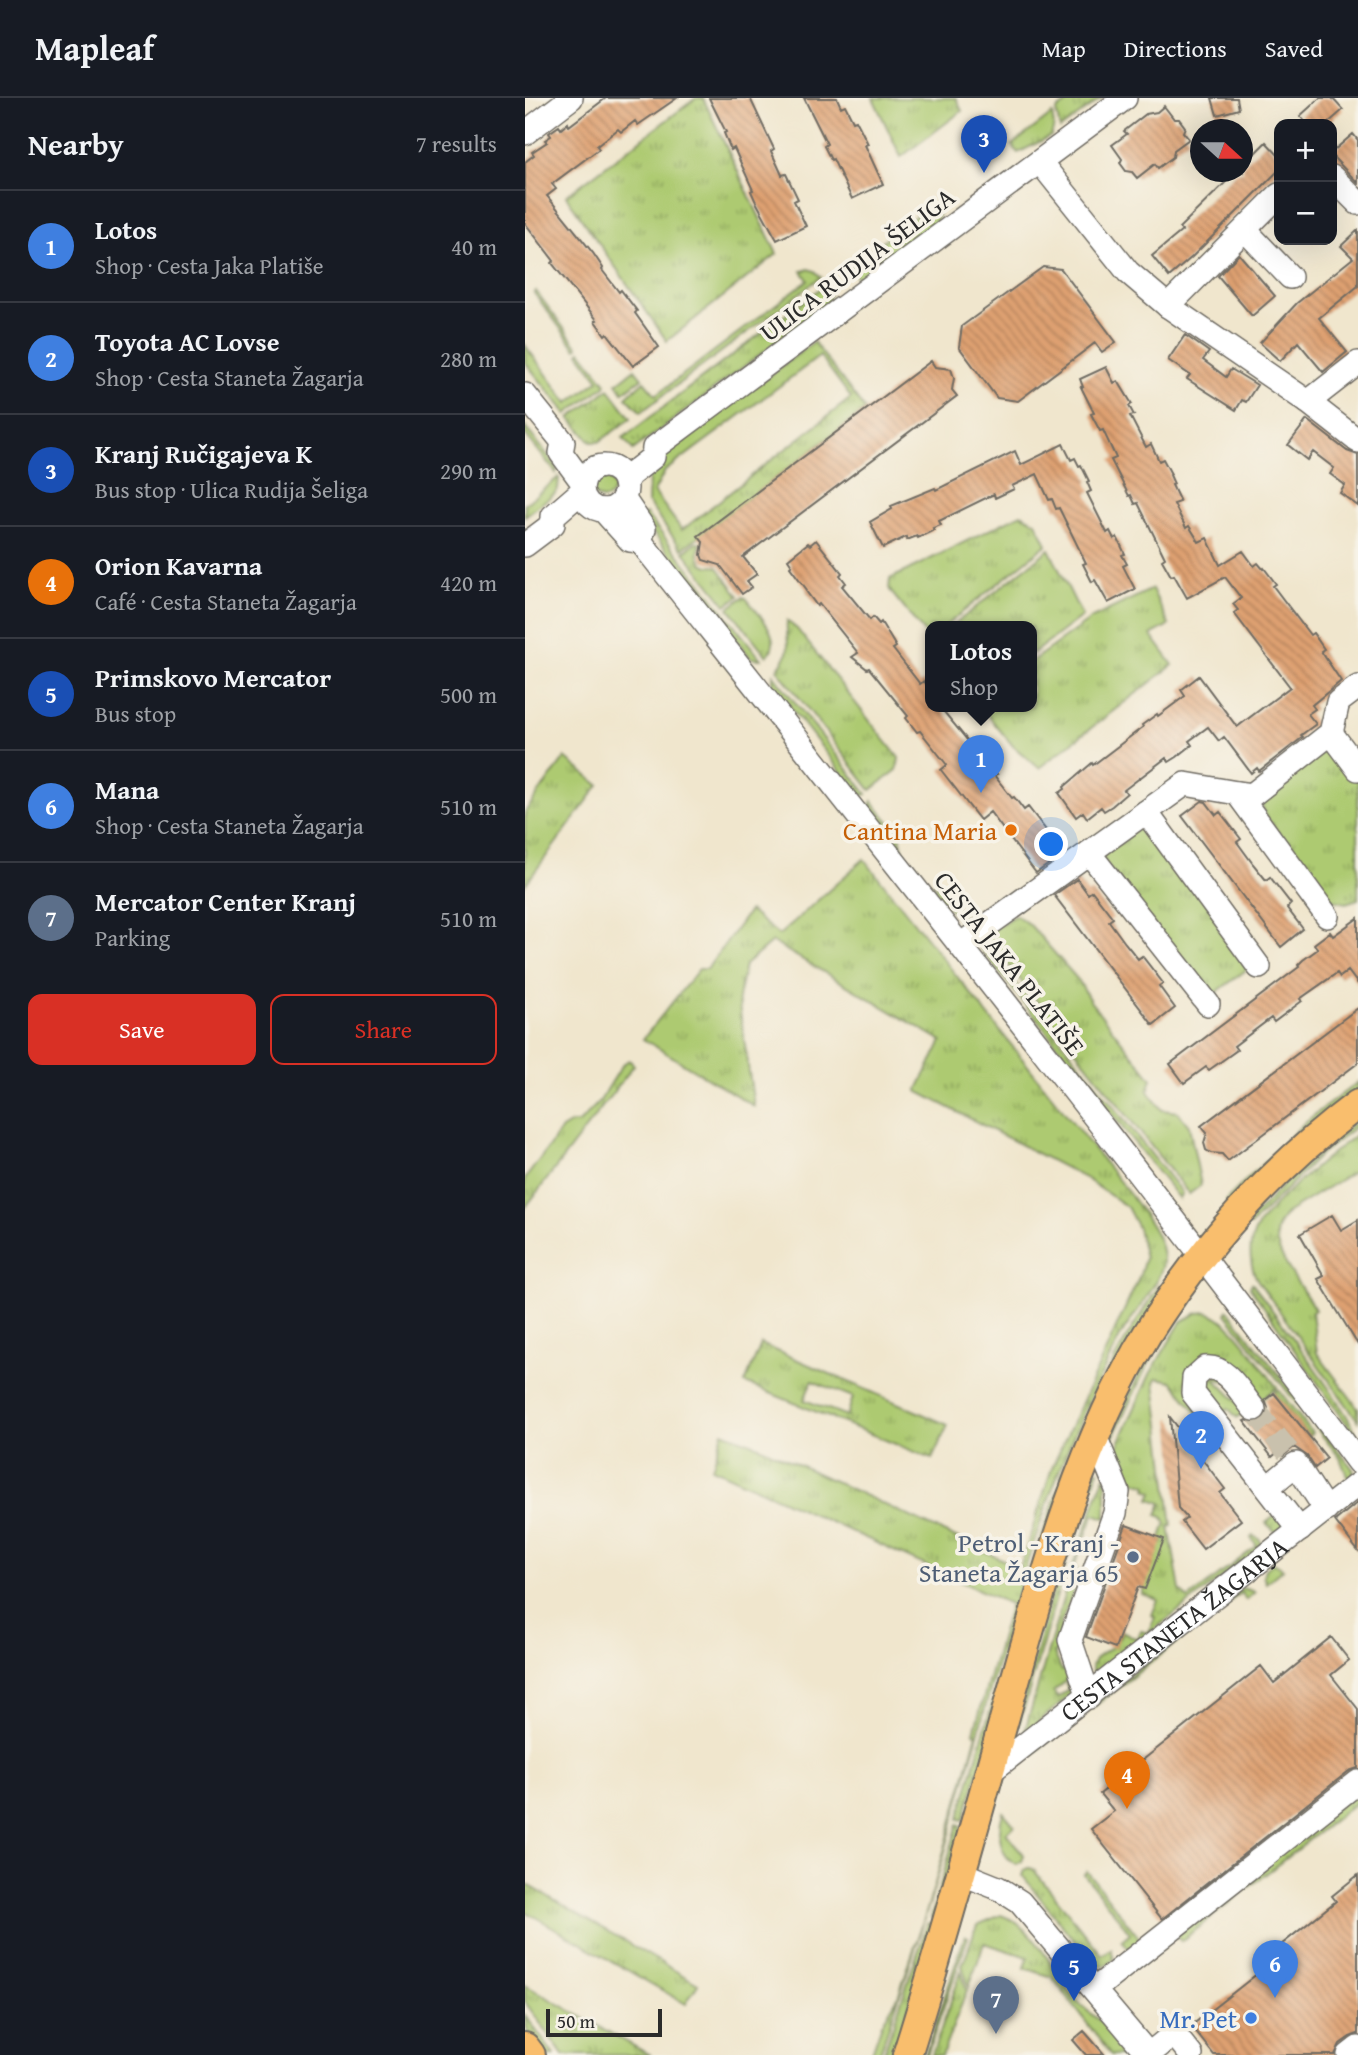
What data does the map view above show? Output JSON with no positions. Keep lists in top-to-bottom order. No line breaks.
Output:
{"streets":{"street":["ULICA RUDIJA ŠELIGA","CESTA JAKA PLATIŠE","CESTA STANETA ŽAGARJA"]},"crossings":[["ULICA RUDIJA ŠELIGA","CESTA JAKA PLATIŠE"]],"places":["Cantina Maria","Petrol - Kranj - Staneta Žagarja 65","Mr. Pet"],"scale_bar":"50 m","north":"right","page":{"header":"Mapleaf","nav":["Map","Directions","Saved"],"heading":["Nearby","7 results"],"pins":["3","1","2","4","6","5","7"],"map_buttons":["+","−"],"list":[{"mark":"1","name":"Lotos","note":"Shop · Cesta Jaka Platiše","value":"40 m"},{"mark":"2","name":"Toyota AC Lovse","note":"Shop · Cesta Staneta Žagarja","value":"280 m"},{"mark":"3","name":"Kranj Ručigajeva K","note":"Bus stop · Ulica Rudija Šeliga","value":"290 m"},{"mark":"4","name":"Orion Kavarna","note":"Café · Cesta Staneta Žagarja","value":"420 m"},{"mark":"5","name":"Primskovo Mercator","note":"Bus stop","value":"500 m"},{"mark":"6","name":"Mana","note":"Shop · Cesta Staneta Žagarja","value":"510 m"},{"mark":"7","name":"Mercator Center Kranj","note":"Parking","value":"510 m"}],"popup":["Lotos","Shop"],"buttons":["Save","Share"],"scale":"50 m"}}
